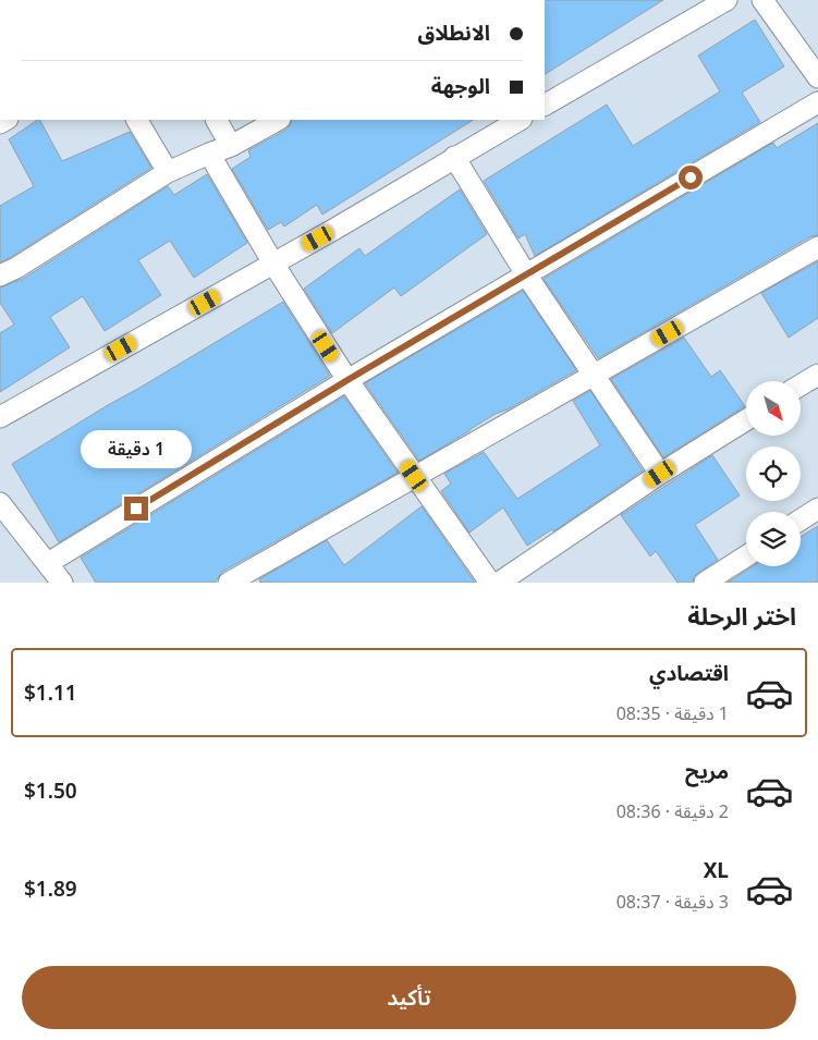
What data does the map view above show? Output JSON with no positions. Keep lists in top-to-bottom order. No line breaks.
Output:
{"north":"bottom right","page":{"banner":["الانطلاق","الوجهة"],"bubble":"1 دقيقة","heading":"اختر الرحلة","list":[{"name":"اقتصادي","note":"1 دقيقة · 08:35","value":"$1.11"},{"name":"مريح","note":"2 دقيقة · 08:36","value":"$1.50"},{"name":"XL","note":"3 دقيقة · 08:37","value":"$1.89"}],"buttons":"تأكيد"}}
